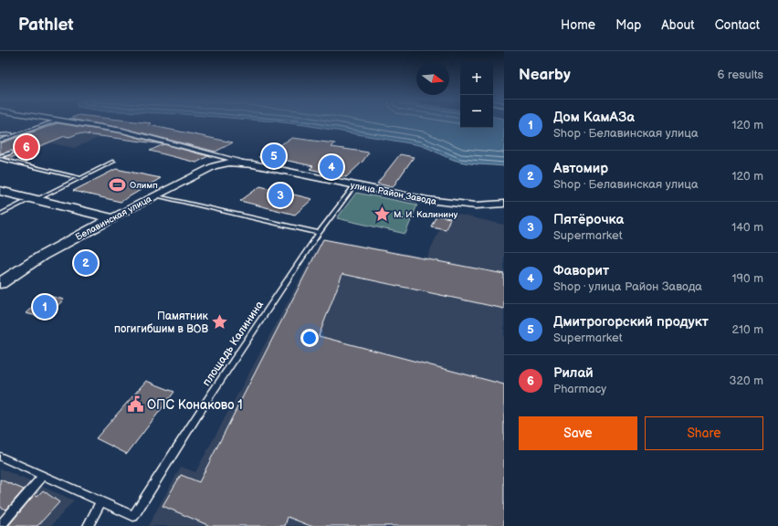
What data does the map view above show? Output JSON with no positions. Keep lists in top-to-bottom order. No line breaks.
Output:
{"streets":{"main road":["Белавинская улица"],"street":["улица Район Завода"],"lane":["площадь Калинина"]},"crossings":[["улица Район Завода","Белавинская улица"],["улица Район Завода","площадь Калинина"]],"places":{"sports":["Олимп"],"place":["М. И. Калинину","Памятник погигибшим в ВОВ"],"public building":["ОПС Конаково 1"]},"north":"right","page":{"header":"Pathlet","nav":["Home","Map","About","Contact"],"heading":["Nearby","6 results"],"map_buttons":["+","−"],"list":[{"mark":"1","name":"Дом КамАЗа","note":"Shop · Белавинская улица","value":"120 m"},{"mark":"2","name":"Автомир","note":"Shop · Белавинская улица","value":"120 m"},{"mark":"3","name":"Пятёрочка","note":"Supermarket","value":"140 m"},{"mark":"4","name":"Фаворит","note":"Shop · улица Район Завода","value":"190 m"},{"mark":"5","name":"Дмитрогорский продукт","note":"Supermarket","value":"210 m"},{"mark":"6","name":"Рилай","note":"Pharmacy","value":"320 m"}],"pins":["6","5","4","3","2","1"],"buttons":["Save","Share"]}}
